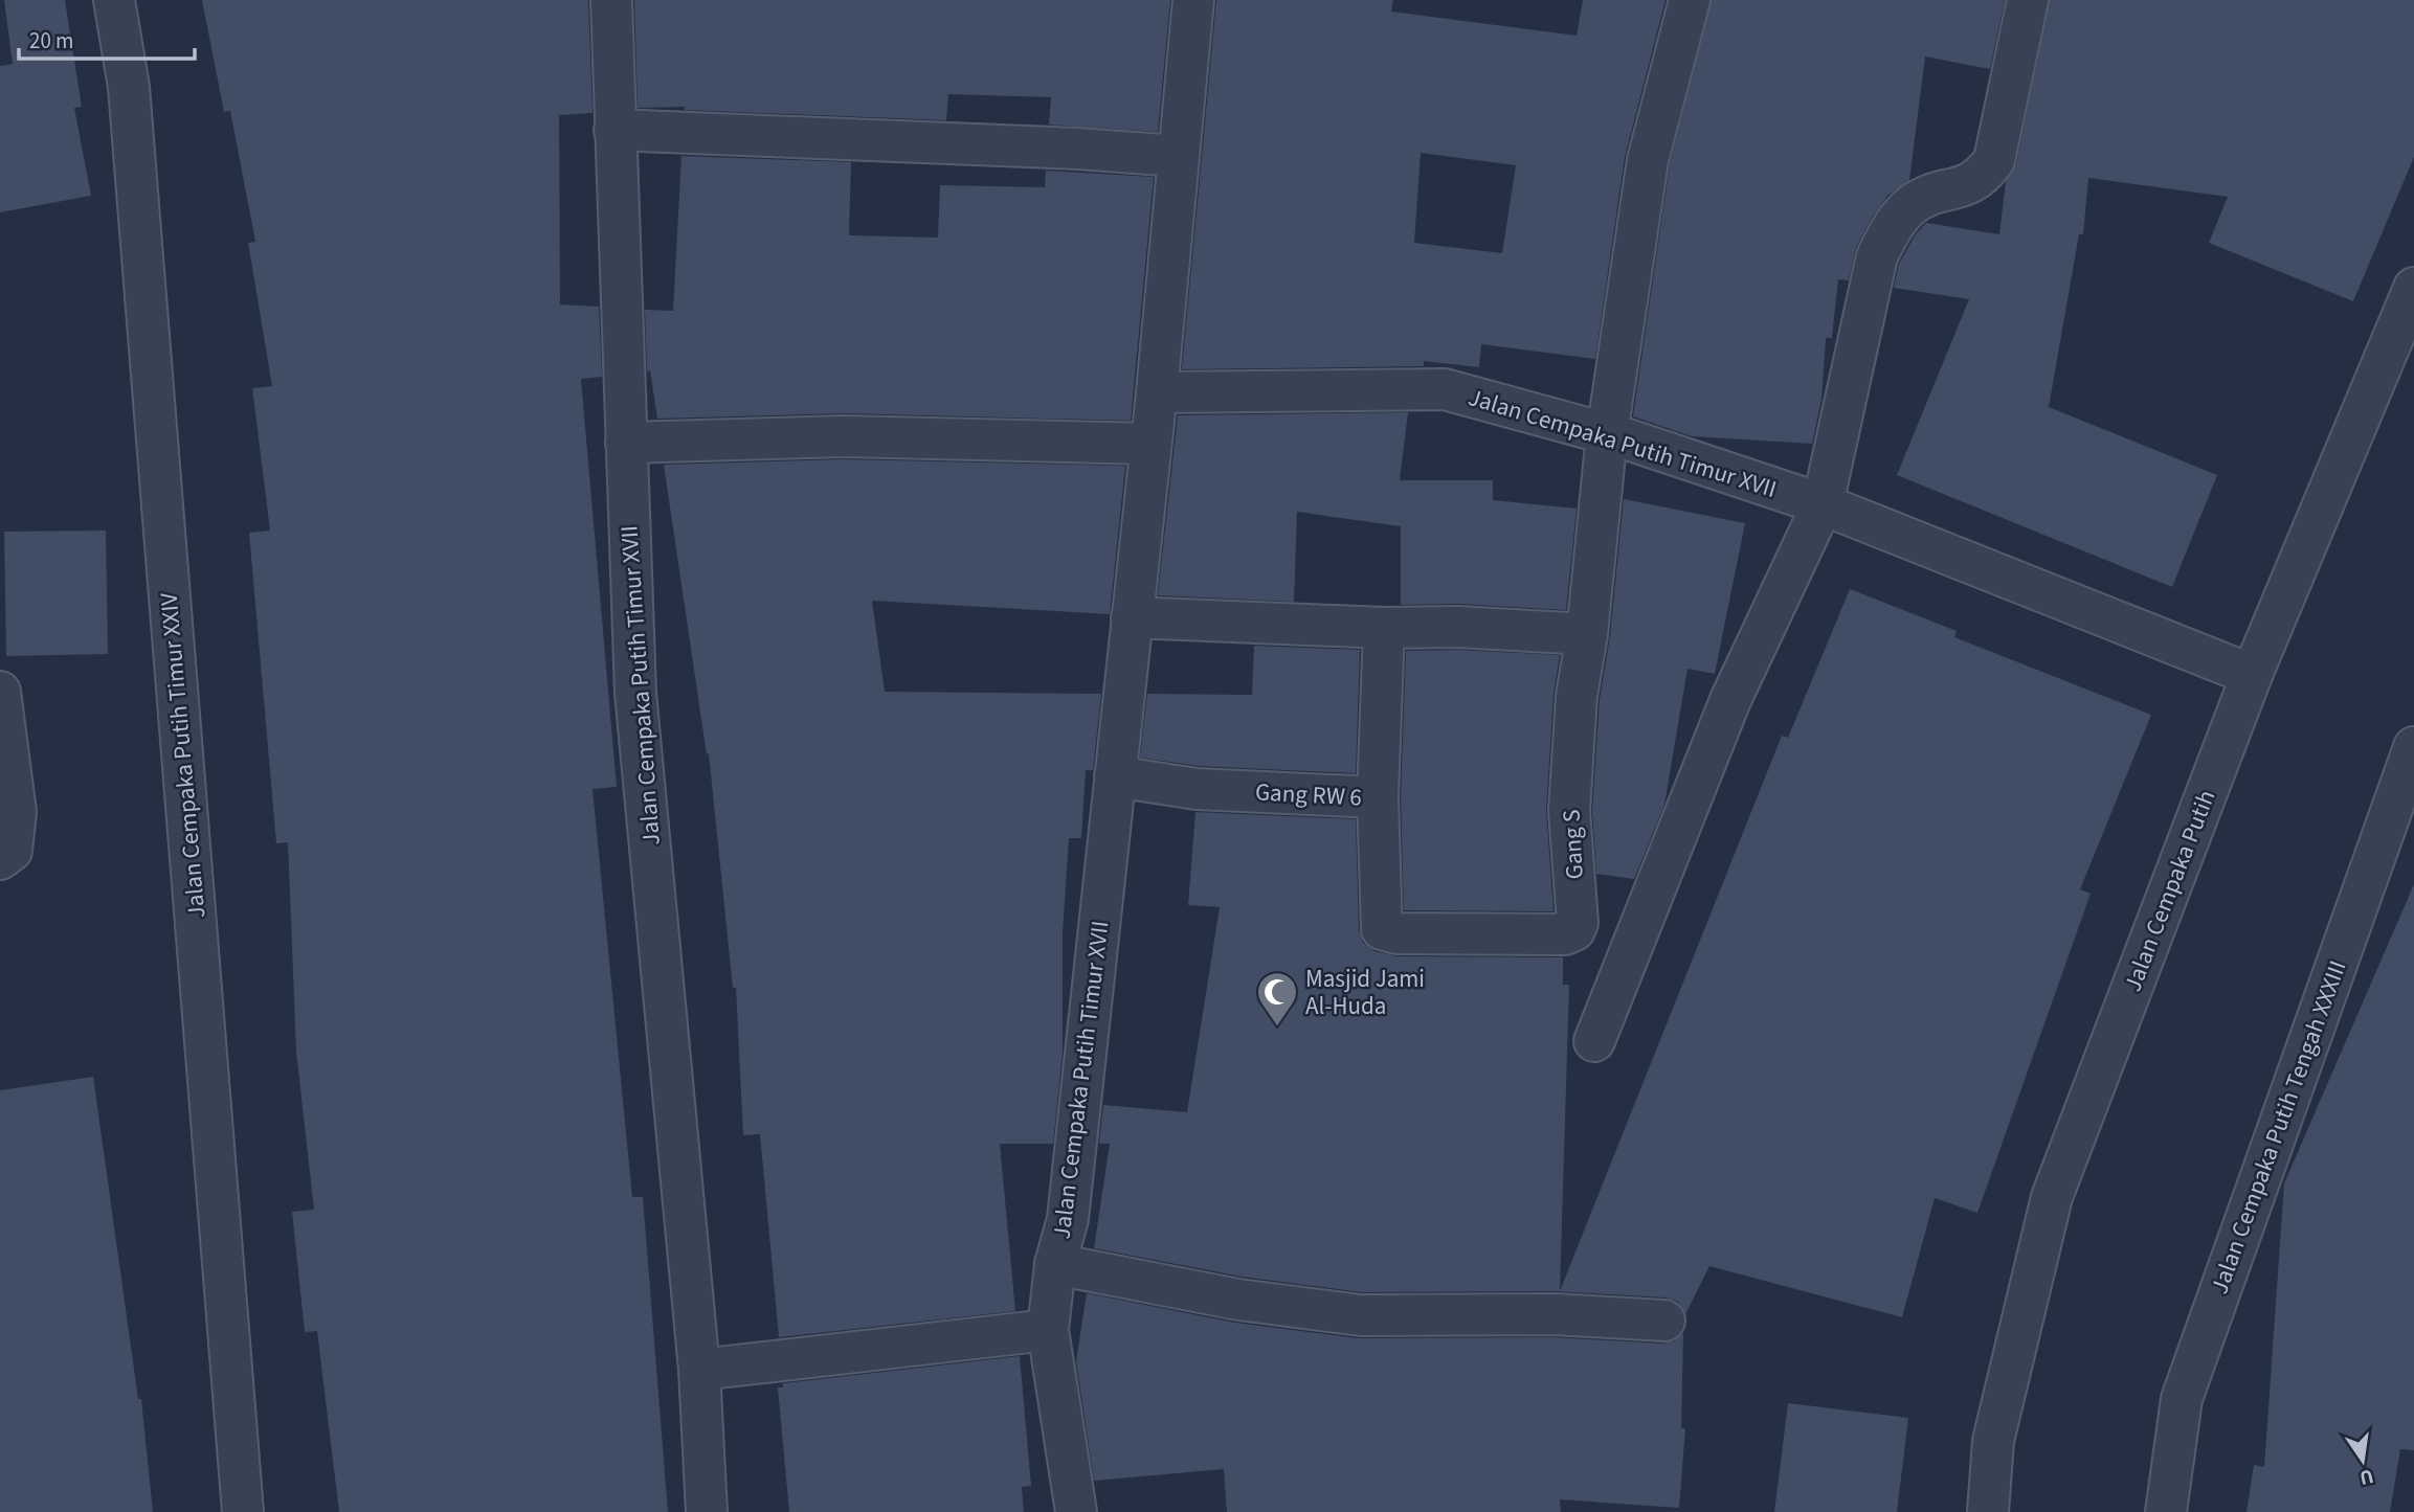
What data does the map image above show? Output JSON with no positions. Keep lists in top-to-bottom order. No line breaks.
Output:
{"streets":{"street":["Jalan Cempaka Putih Timur XVII","Jalan Cempaka Putih Timur XXIV","Gang RW 6","Gang S","Jalan Cempaka Putih","Jalan Cempaka Putih Tengah XXXIII"]},"crossings":[["Jalan Cempaka Putih Timur XVII","Gang RW 6"],["Jalan Cempaka Putih Timur XVII","Gang S"],["Jalan Cempaka Putih Timur XVII","Jalan Cempaka Putih"]],"places":{"mosque":["Masjid Jami Al-Huda"]},"scale_bar":"20 m","north":"bottom"}
